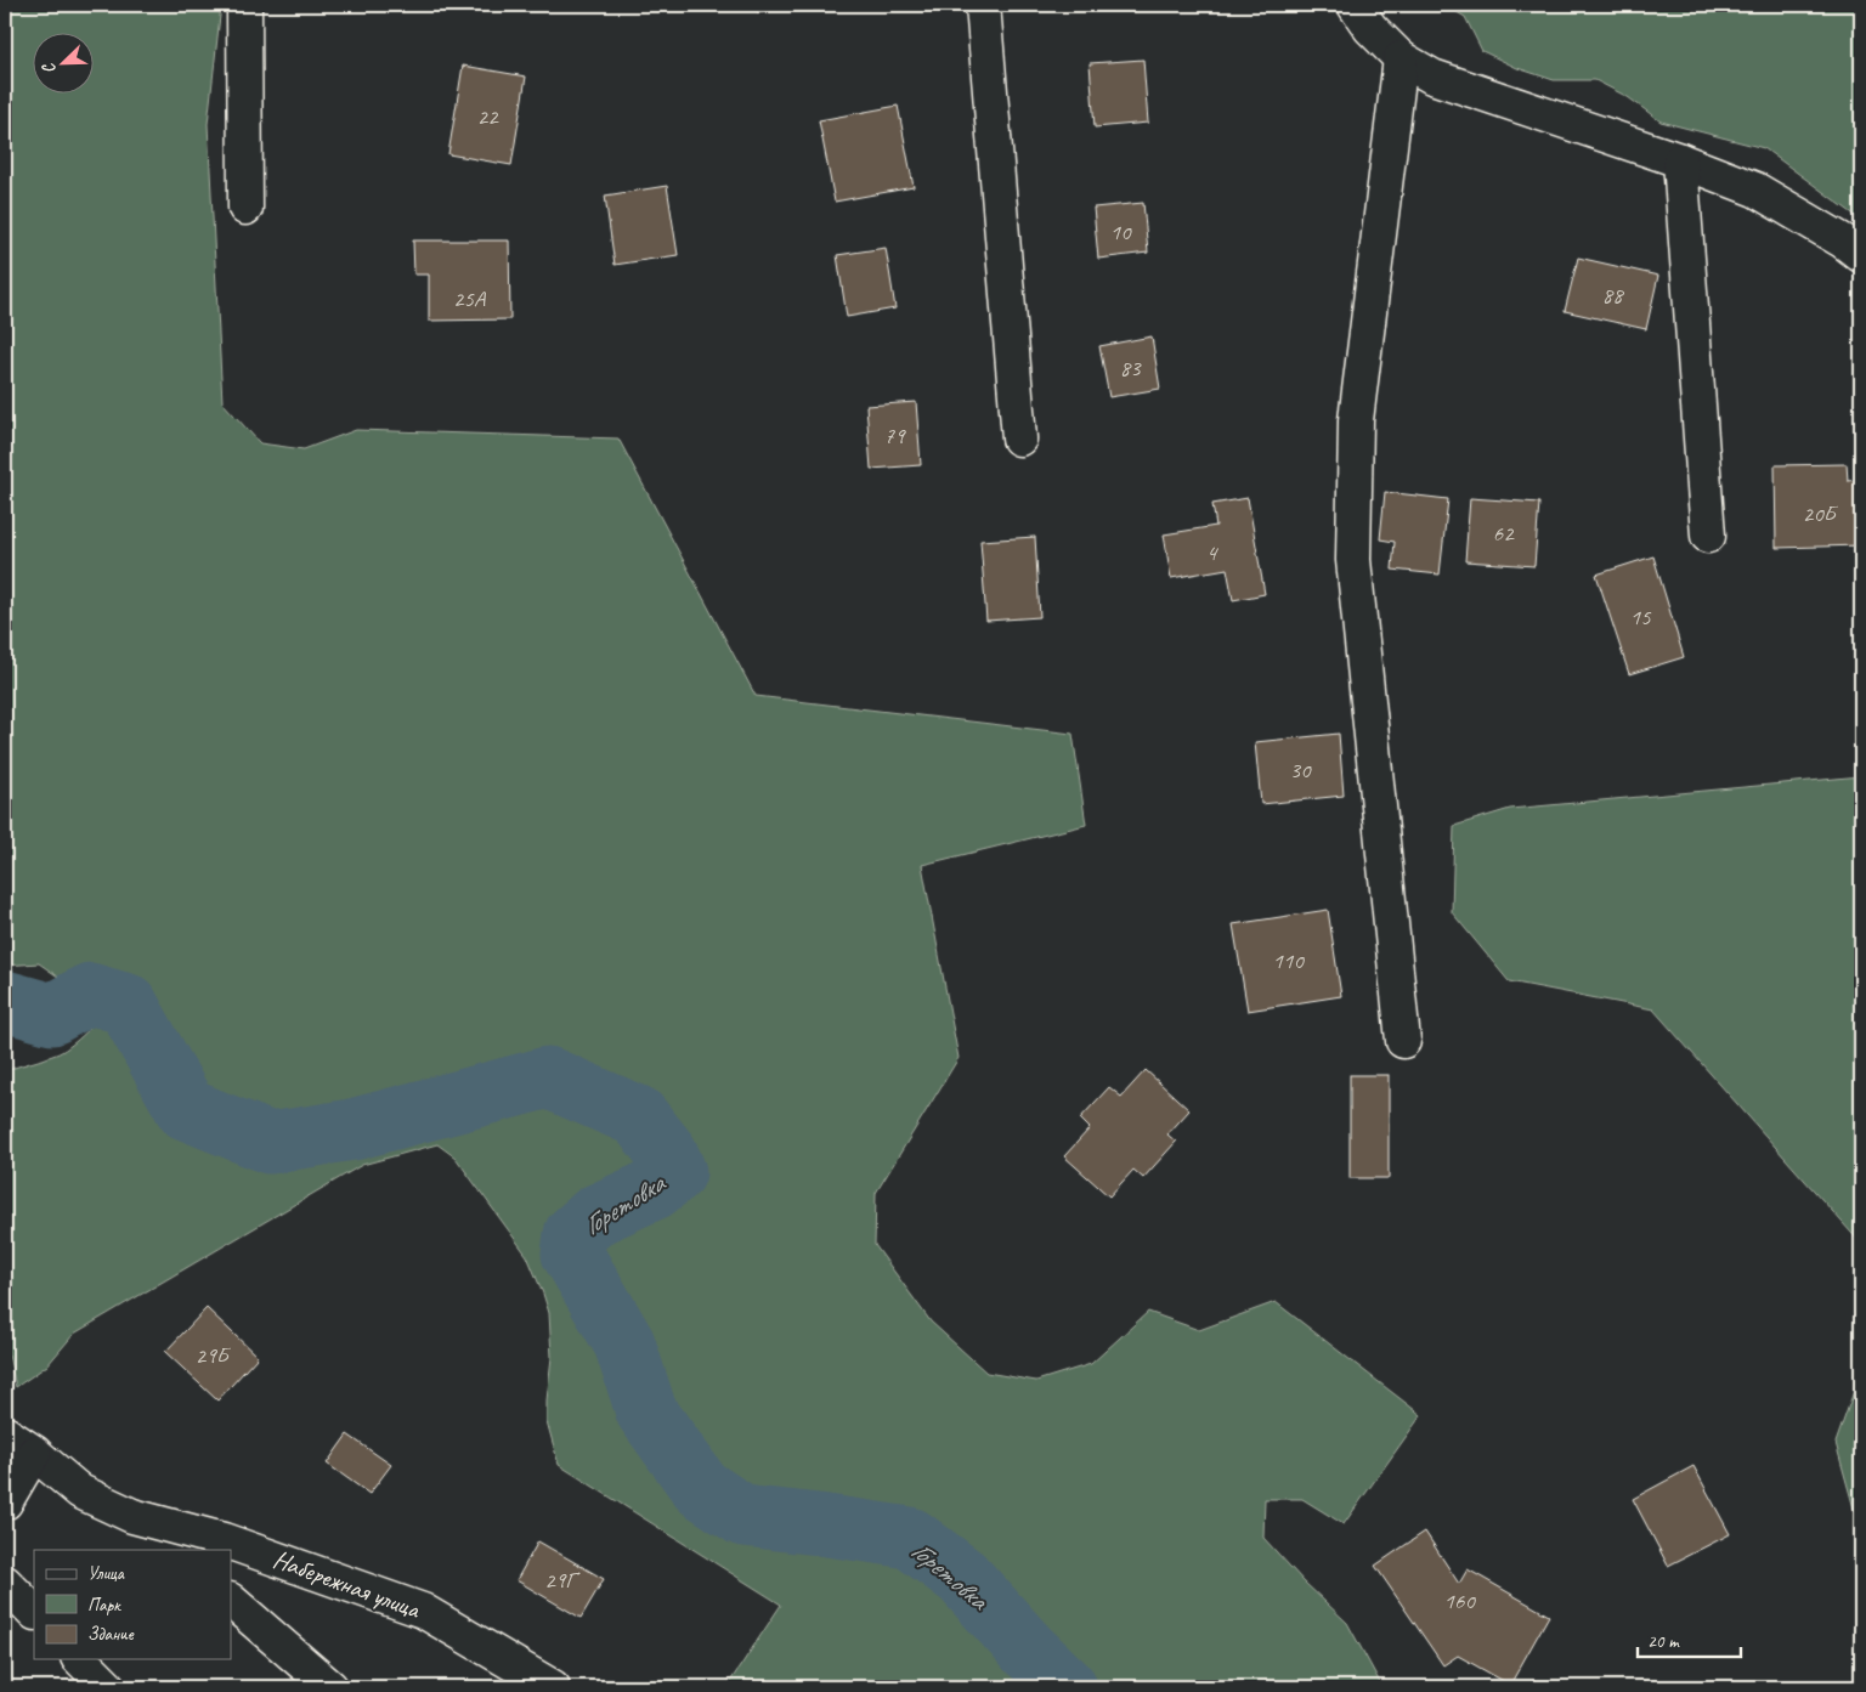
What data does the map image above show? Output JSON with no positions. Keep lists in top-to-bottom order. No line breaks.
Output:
{"streets":{"street":["Набережная улица"]},"water":["Горетовка"],"house_numbers":["22","10","88","25А","83","79","20Б","62","4","15","30","110","29Б","29Г","160"],"legend":["Улица","Парк","Здание"],"scale_bar":"20 m","north":"bottom left"}
